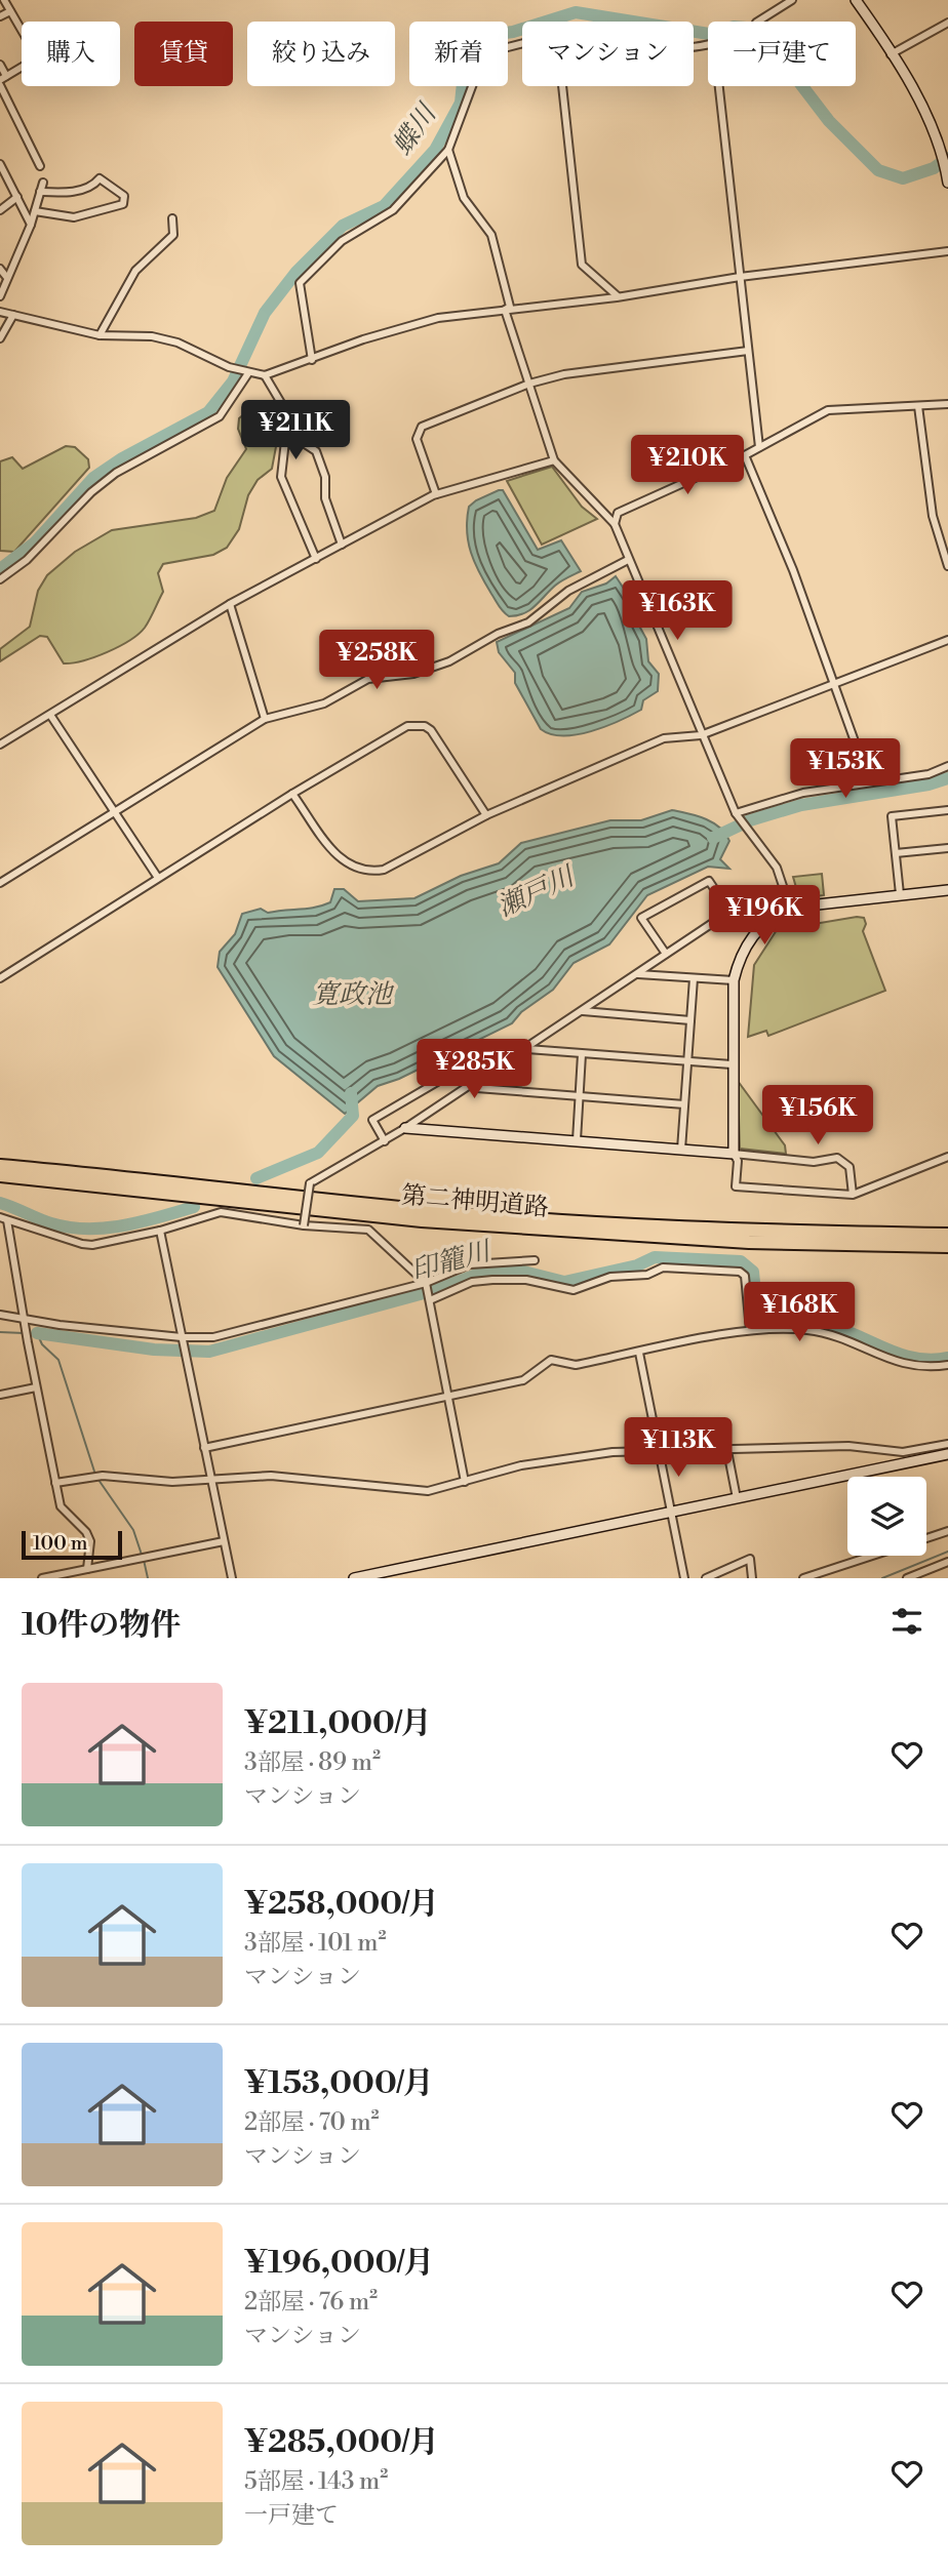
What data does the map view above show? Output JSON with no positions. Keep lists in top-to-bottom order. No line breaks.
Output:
{"streets":{"highway":["第二神明道路"]},"water":["蝶川","瀬戸川","寛政池","印籠川"],"scale_bar":"100 m","page":{"chip":["購入","賃貸","絞り込み","新着","マンション","一戸建て"],"price":["¥211K","¥210K","¥163K","¥258K","¥153K","¥196K","¥285K","¥156K","¥168K","¥113K"],"scale":"100 m","heading":"10件の物件","list":[{"name":"¥211,000/月","note":"3部屋 · 89 m² · マンション"},{"name":"¥258,000/月","note":"3部屋 · 101 m² · マンション"},{"name":"¥153,000/月","note":"2部屋 · 70 m² · マンション"},{"name":"¥196,000/月","note":"2部屋 · 76 m² · マンション"},{"name":"¥285,000/月","note":"5部屋 · 143 m² · 一戸建て"}]}}
